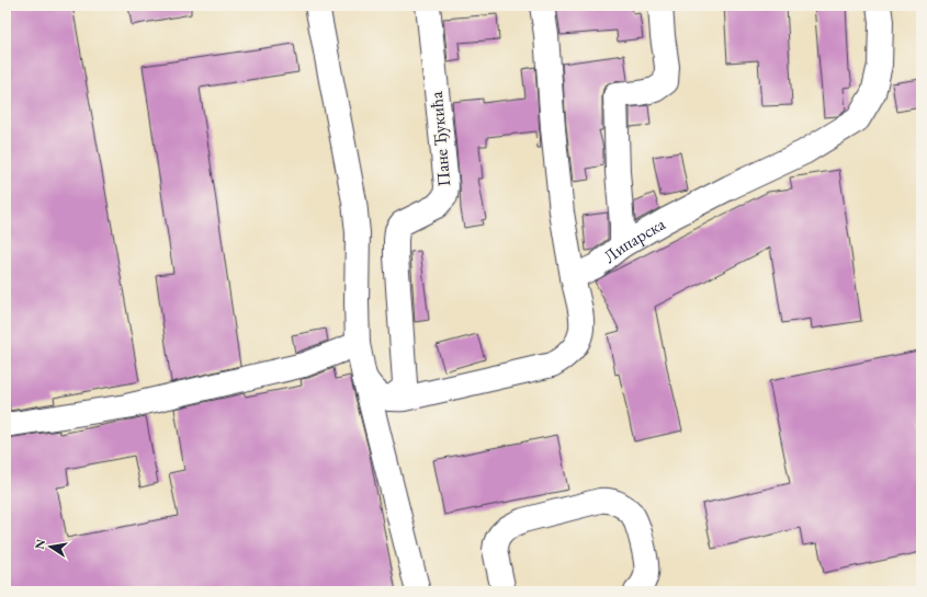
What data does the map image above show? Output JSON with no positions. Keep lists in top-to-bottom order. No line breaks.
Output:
{"streets":{"street":["Пане Ђукића","Липарска"]},"north":"left"}
